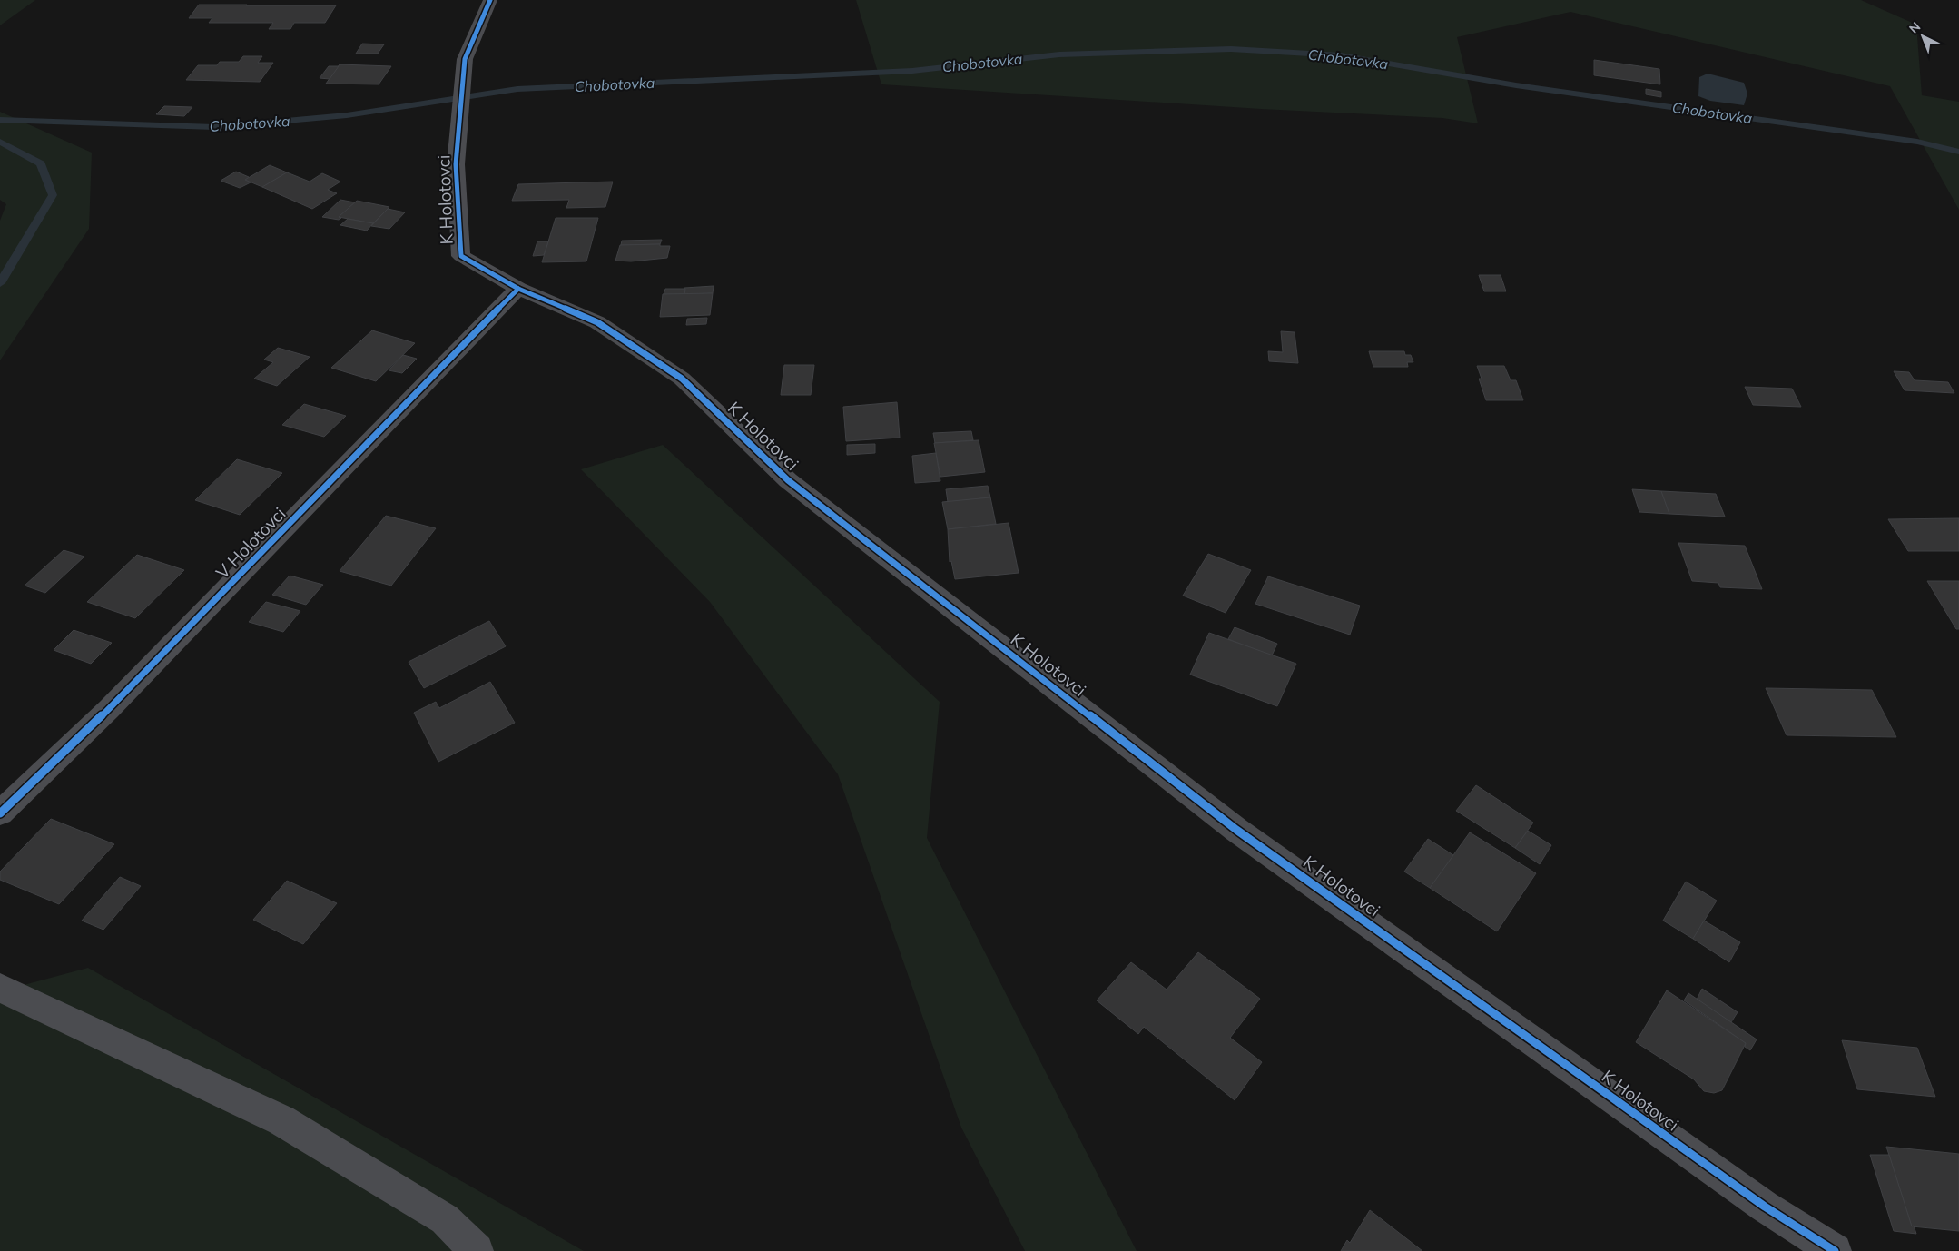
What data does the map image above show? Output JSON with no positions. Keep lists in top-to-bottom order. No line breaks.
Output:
{"streets":{"street":["K Holotovci","V Holotovci"]},"crossings":[["K Holotovci","V Holotovci"]],"water":["Chobotovka"],"north":"top left"}
